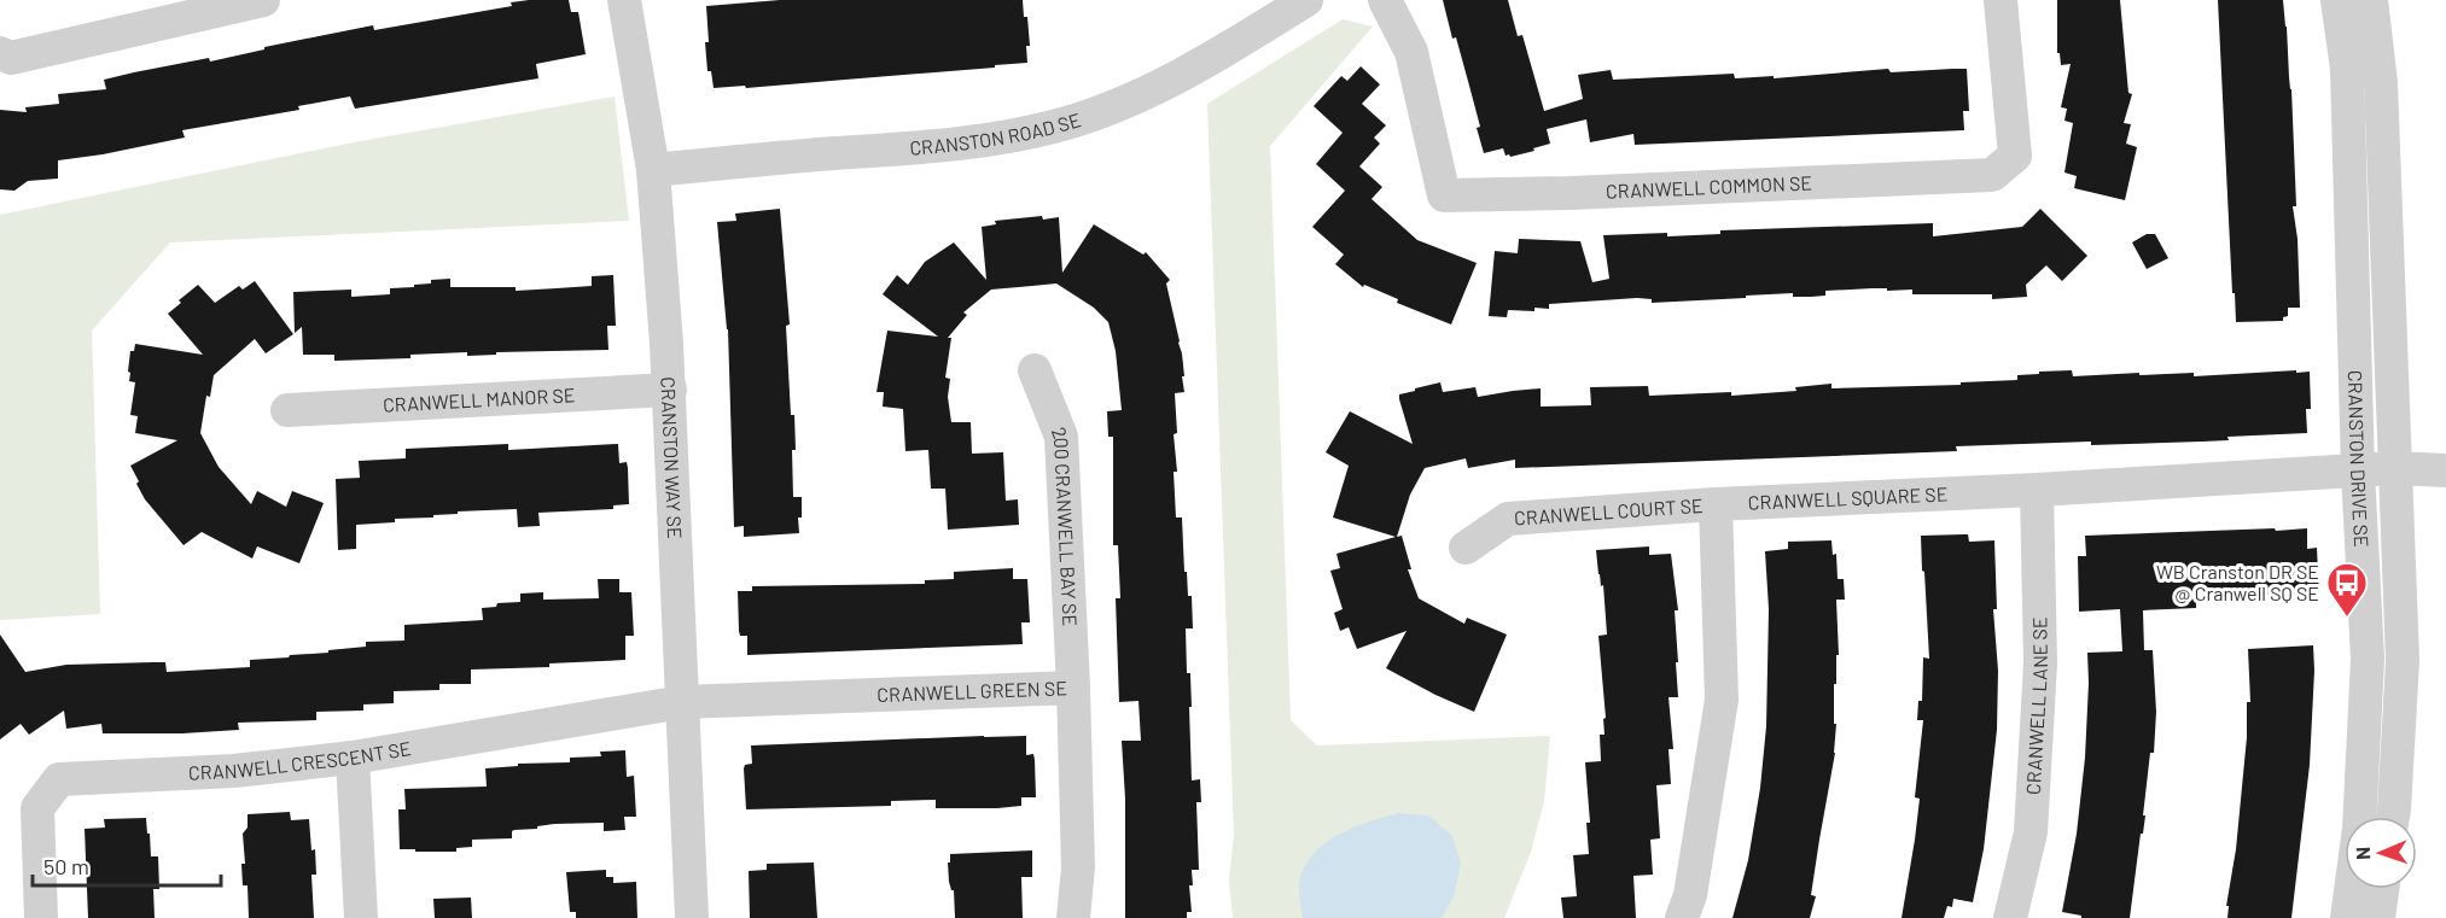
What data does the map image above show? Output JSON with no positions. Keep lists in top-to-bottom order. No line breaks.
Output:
{"streets":{"street":["CRANSTON ROAD SE","CRANWELL COMMON SE","CRANWELL MANOR SE","CRANSTON WAY SE","CRANSTON DRIVE SE","CRANWELL SQUARE SE","CRANWELL COURT SE","200 CRANWELL BAY SE","CRANWELL GREEN SE","CRANWELL LANE SE","CRANWELL CRESCENT SE"]},"crossings":[["CRANSTON ROAD SE","CRANSTON WAY SE"],["CRANWELL MANOR SE","CRANSTON WAY SE"],["CRANSTON WAY SE","CRANWELL GREEN SE"],["CRANSTON WAY SE","CRANWELL CRESCENT SE"],["CRANSTON DRIVE SE","CRANWELL SQUARE SE"],["CRANWELL SQUARE SE","CRANWELL COURT SE"],["CRANWELL SQUARE SE","CRANWELL LANE SE"],["200 CRANWELL BAY SE","CRANWELL GREEN SE"],["CRANWELL GREEN SE","CRANWELL CRESCENT SE"]],"places":{"bus stop":["WB Cranston DR SE @ Cranwell SQ SE"]},"scale_bar":"50 m","north":"left"}
